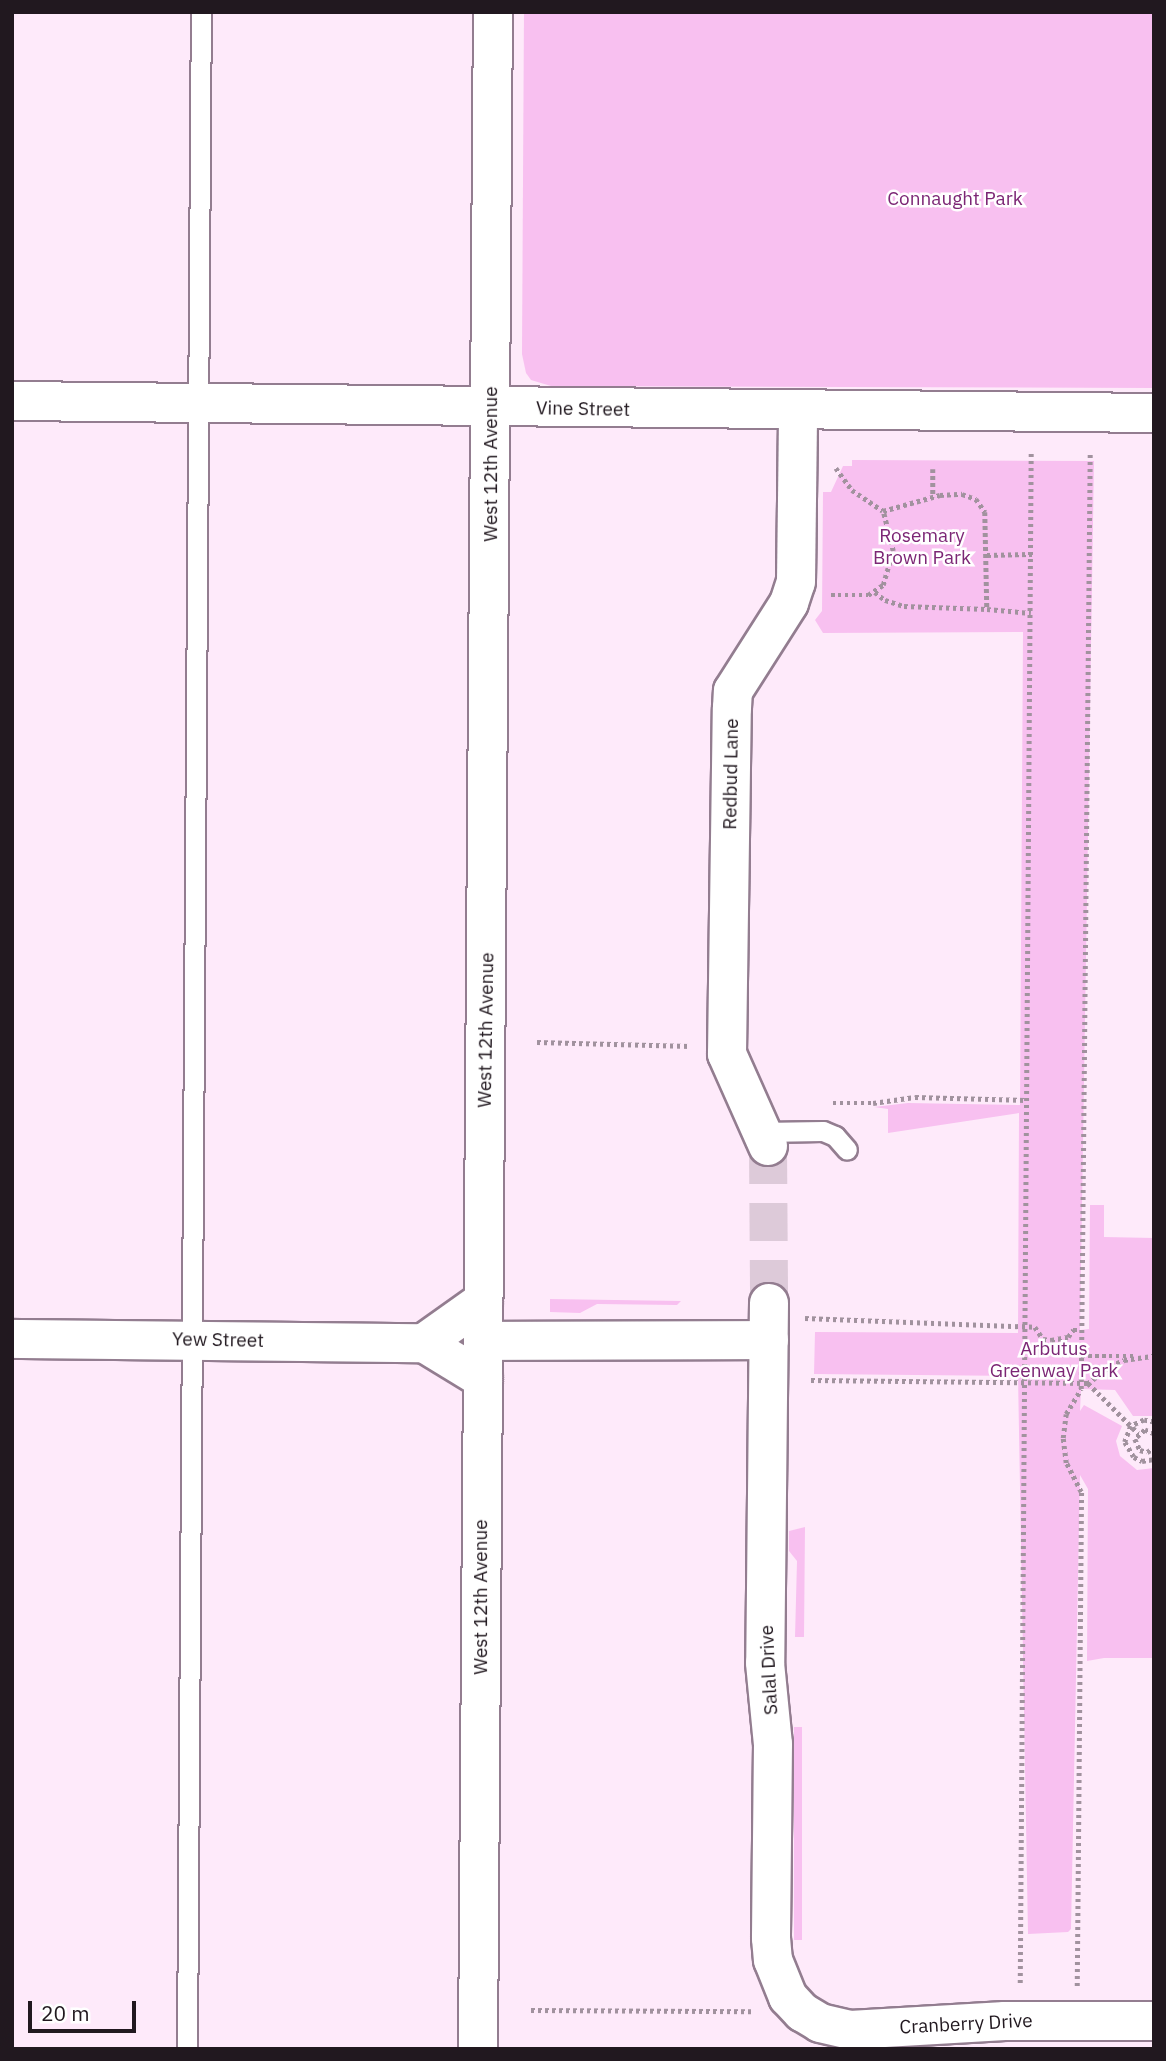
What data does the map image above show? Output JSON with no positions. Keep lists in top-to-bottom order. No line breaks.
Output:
{"streets":{"street":["Vine Street","West 12th Avenue","Redbud Lane","Yew Street","Salal Drive","Cranberry Drive"]},"crossings":[["Vine Street","West 12th Avenue"],["Vine Street","Redbud Lane"],["Salal Drive","Cranberry Drive"]],"parks":["Connaught Park","Rosemary Brown Park","Arbutus Greenway Park"],"scale_bar":"20 m"}
